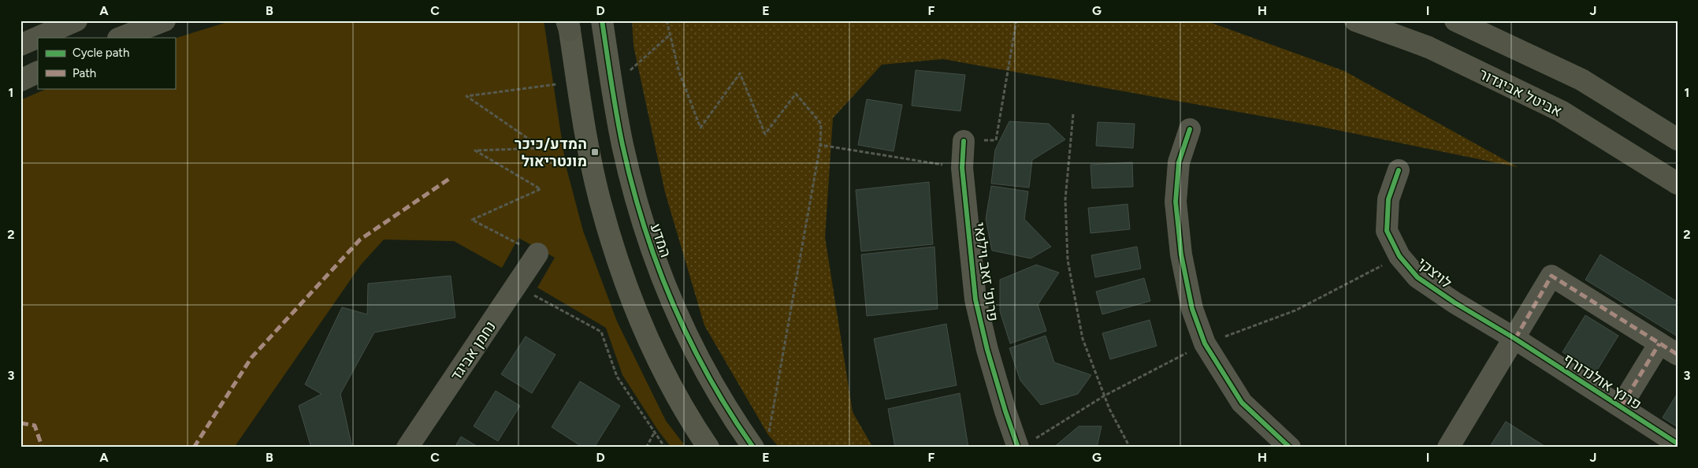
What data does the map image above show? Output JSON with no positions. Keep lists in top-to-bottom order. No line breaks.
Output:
{"streets":{"main road":["אביטל אביגדור"],"street":["המדע","פרופ' זאב וילנאי","לויצקי","נחמן אביגד","פרנץ אולנדורף"]},"crossings":[["לויצקי","פרנץ אולנדורף"]],"places":{"transit":["המדע/כיכר מונטריאול"]},"legend":["Cycle path","Path"],"grid":{"columns":["A","B","C","D","E","F","G","H","I","J"],"rows":["1","2","3"]}}
